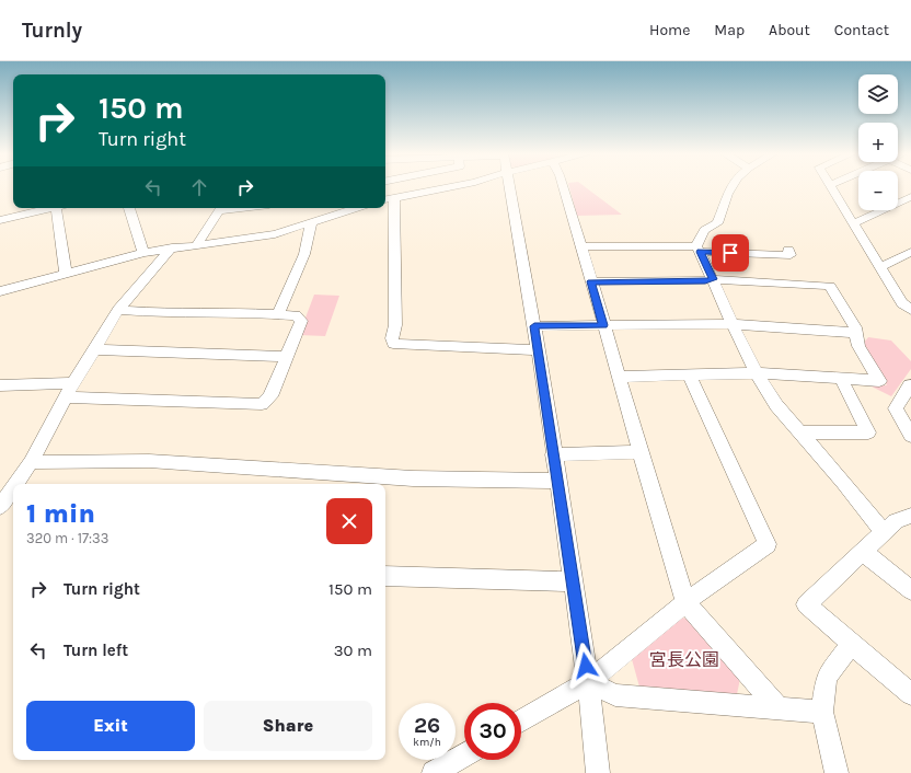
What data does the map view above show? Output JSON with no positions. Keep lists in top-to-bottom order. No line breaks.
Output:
{"parks":["宮長公園"],"page":{"header":"Turnly","nav":["Home","Map","About","Contact"],"map_buttons":["+","−"],"turn":["150 m","Turn right"],"heading":["1 min","320 m · 17:33"],"list":[{"name":"Turn right","value":"150 m"},{"name":"Turn left","value":"30 m"}],"buttons":["Exit","Share"],"speed":"26 km/h","limit":"30"}}
